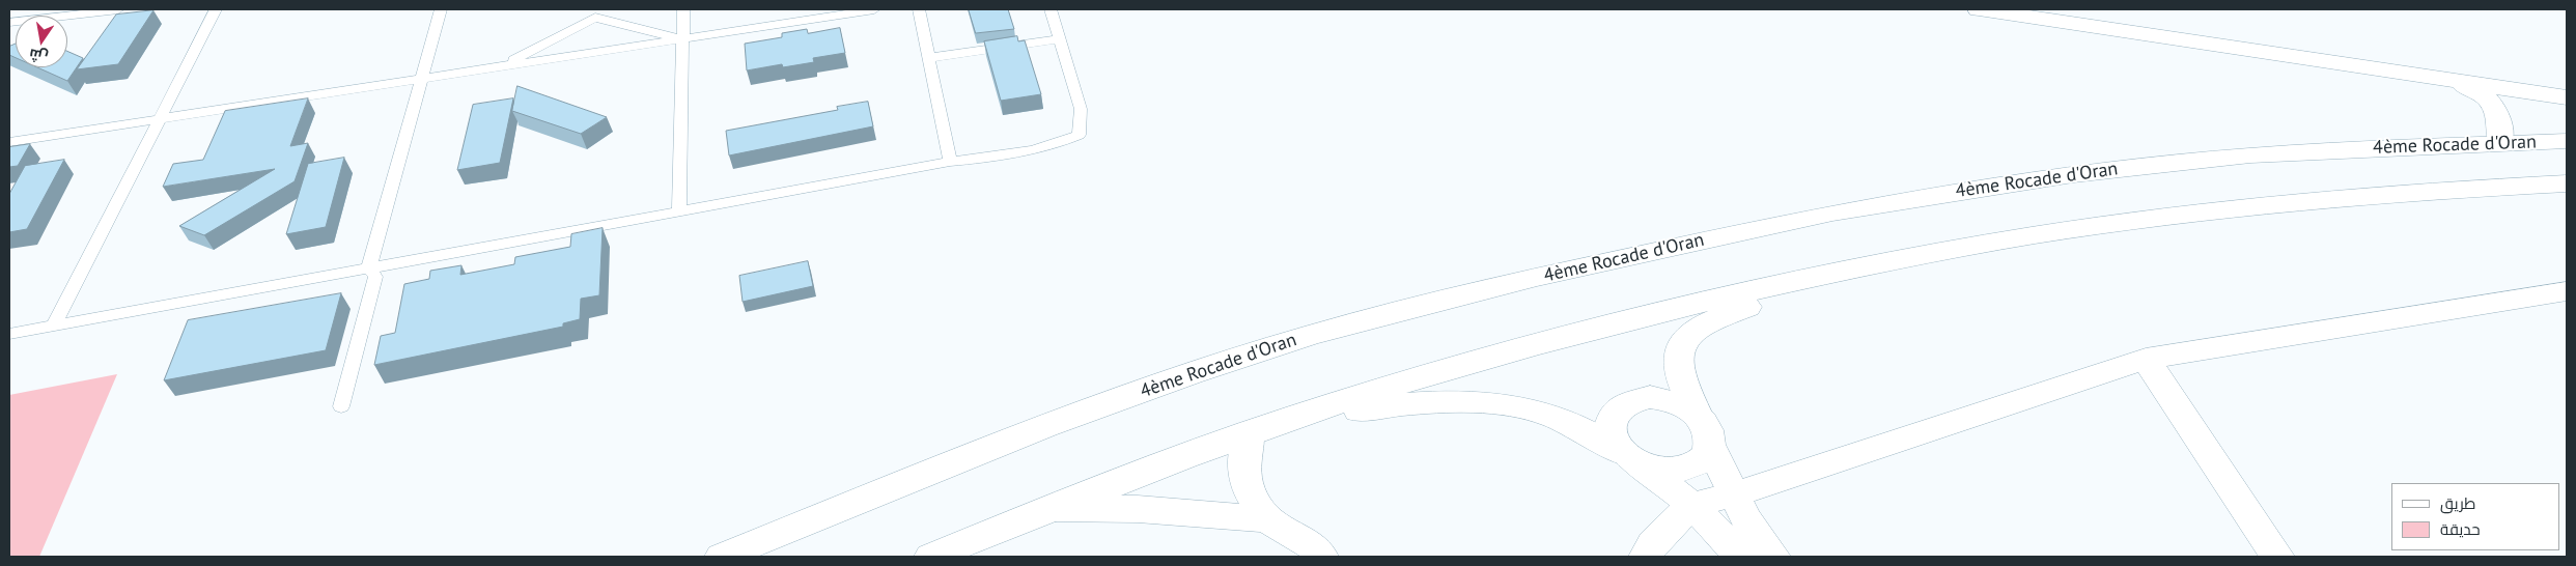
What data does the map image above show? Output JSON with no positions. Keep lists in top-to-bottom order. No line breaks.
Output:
{"streets":{"main road":["4ème Rocade d'Oran"]},"legend":["طريق","حديقة"],"north":"bottom"}
